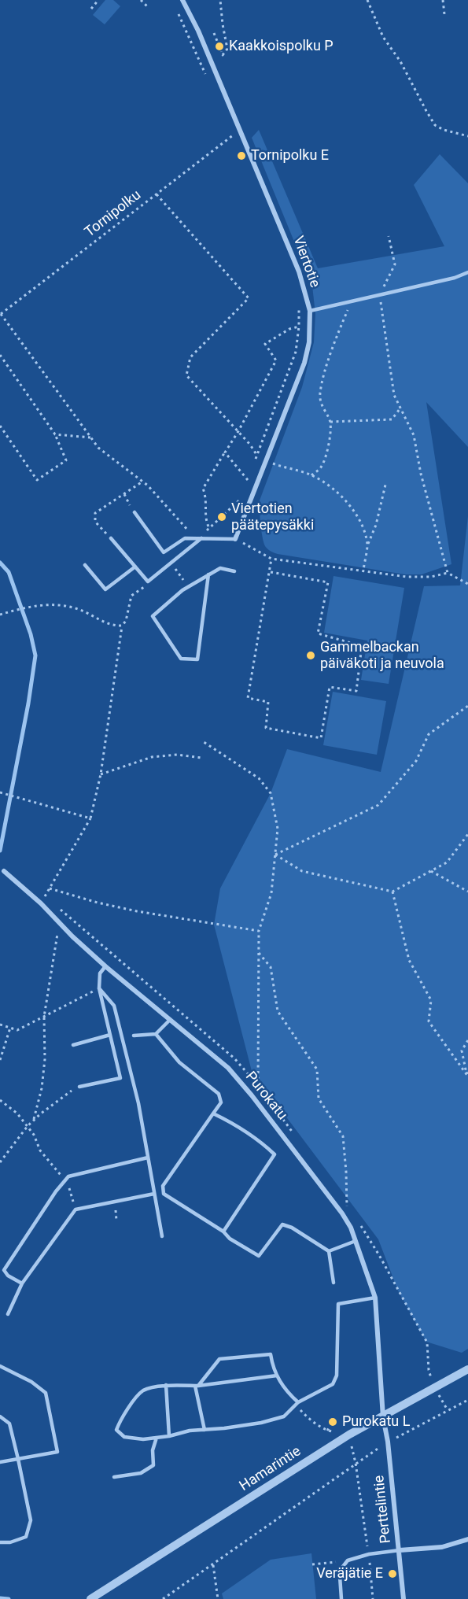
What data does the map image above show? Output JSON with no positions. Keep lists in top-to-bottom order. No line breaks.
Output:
{"streets":{"street":["Viertotie","Purokatu","Hamarintie","Perttelintie"],"path":["Tornipolku"]},"crossings":[["Tornipolku","Viertotie"],["Purokatu","Hamarintie"],["Purokatu","Perttelintie"],["Hamarintie","Perttelintie"]],"places":["Kaakkoispolku P","Tornipolku E","Viertotien päätepysäkki","Gammelbackan päiväkoti ja neuvola","Purokatu L","Veräjätie E"]}
